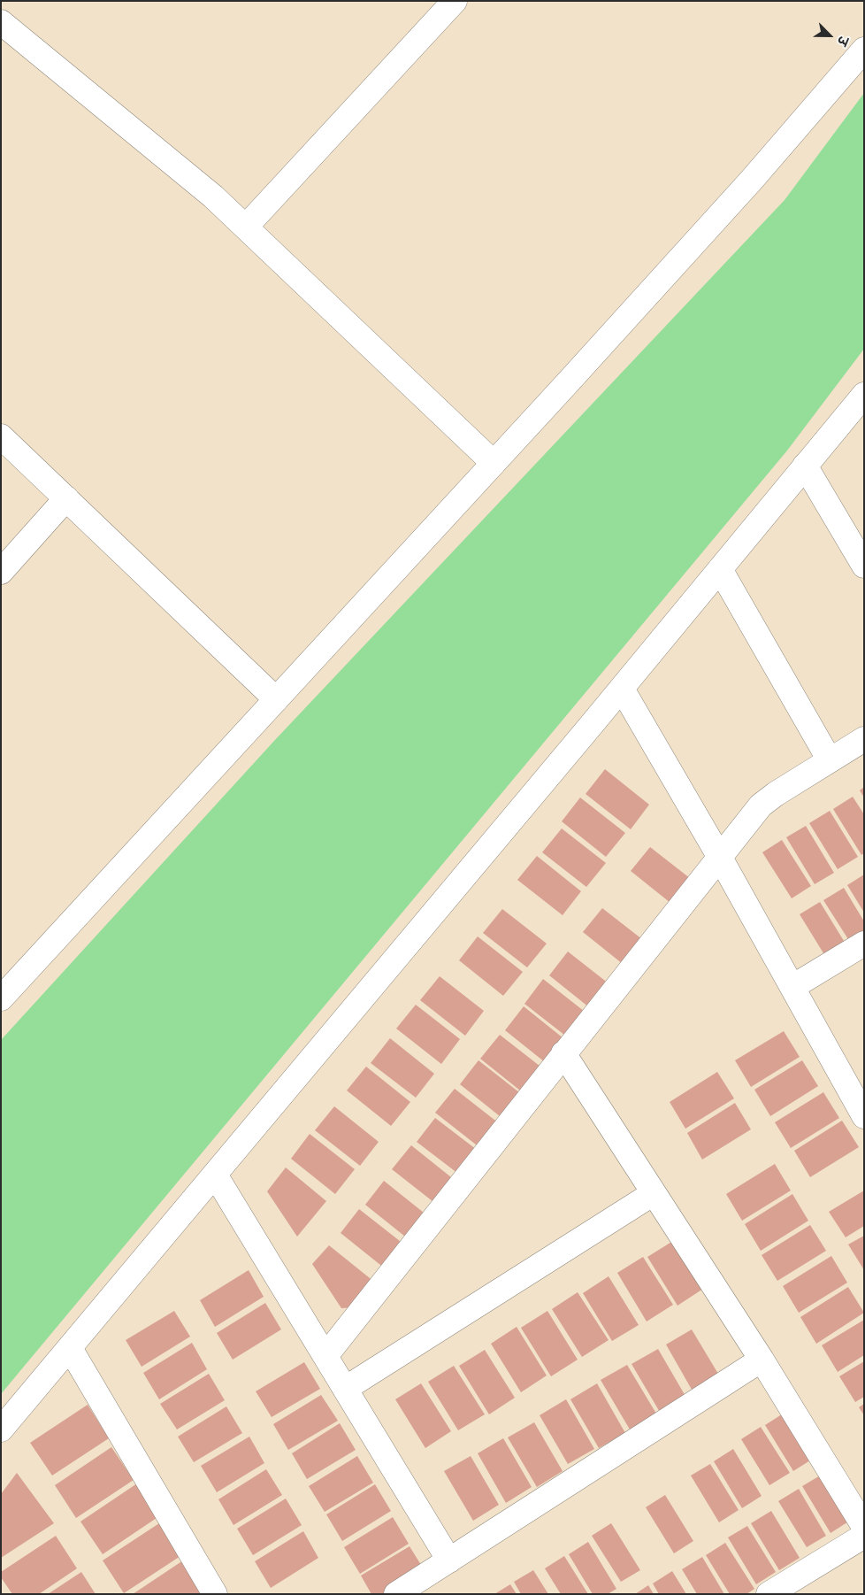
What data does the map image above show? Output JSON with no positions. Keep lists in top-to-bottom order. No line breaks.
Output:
{"north":"bottom right"}
